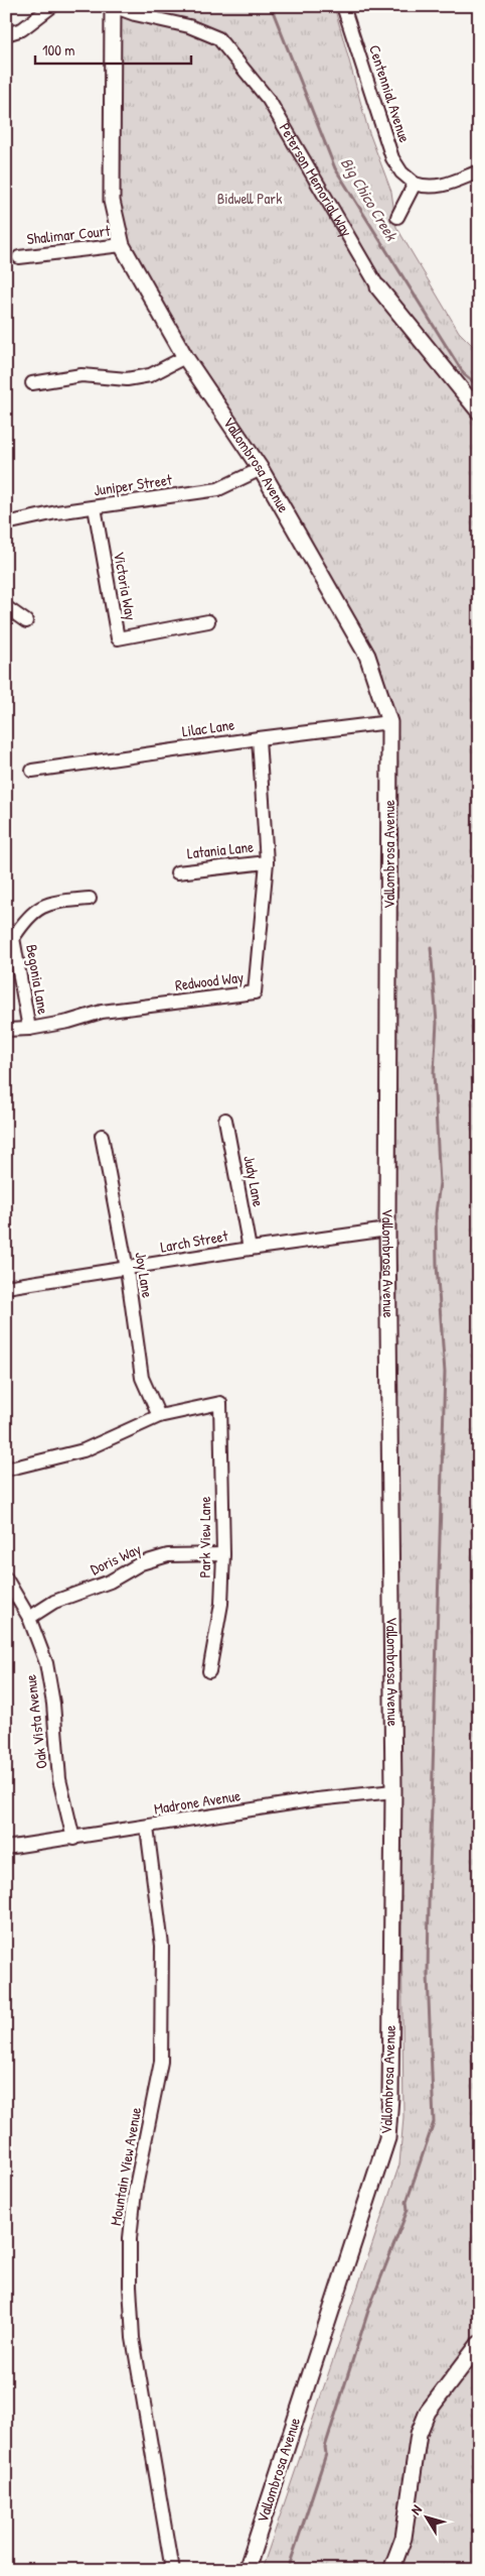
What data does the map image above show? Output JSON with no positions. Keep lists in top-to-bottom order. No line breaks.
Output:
{"streets":{"street":["Centennial Avenue","Peterson Memorial Way","Shalimar Court","Vallombrosa Avenue","Juniper Street","Victoria Way","Lilac Lane","Latania Lane","Begonia Lane","Redwood Way","Judy Lane","Larch Street","Joy Lane","Park View Lane","Doris Way","Oak Vista Avenue","Madrone Avenue","Mountain View Avenue"]},"crossings":[["Peterson Memorial Way","Vallombrosa Avenue"],["Shalimar Court","Vallombrosa Avenue"],["Vallombrosa Avenue","Juniper Street"],["Vallombrosa Avenue","Lilac Lane"],["Vallombrosa Avenue","Larch Street"],["Vallombrosa Avenue","Madrone Avenue"],["Juniper Street","Victoria Way"],["Lilac Lane","Redwood Way"],["Latania Lane","Redwood Way"],["Begonia Lane","Redwood Way"],["Judy Lane","Larch Street"],["Larch Street","Joy Lane"],["Joy Lane","Park View Lane"],["Park View Lane","Doris Way"],["Doris Way","Oak Vista Avenue"],["Oak Vista Avenue","Madrone Avenue"],["Madrone Avenue","Mountain View Avenue"]],"water":["Big Chico Creek"],"parks":["Bidwell Park"],"scale_bar":"100 m","north":"top left"}
